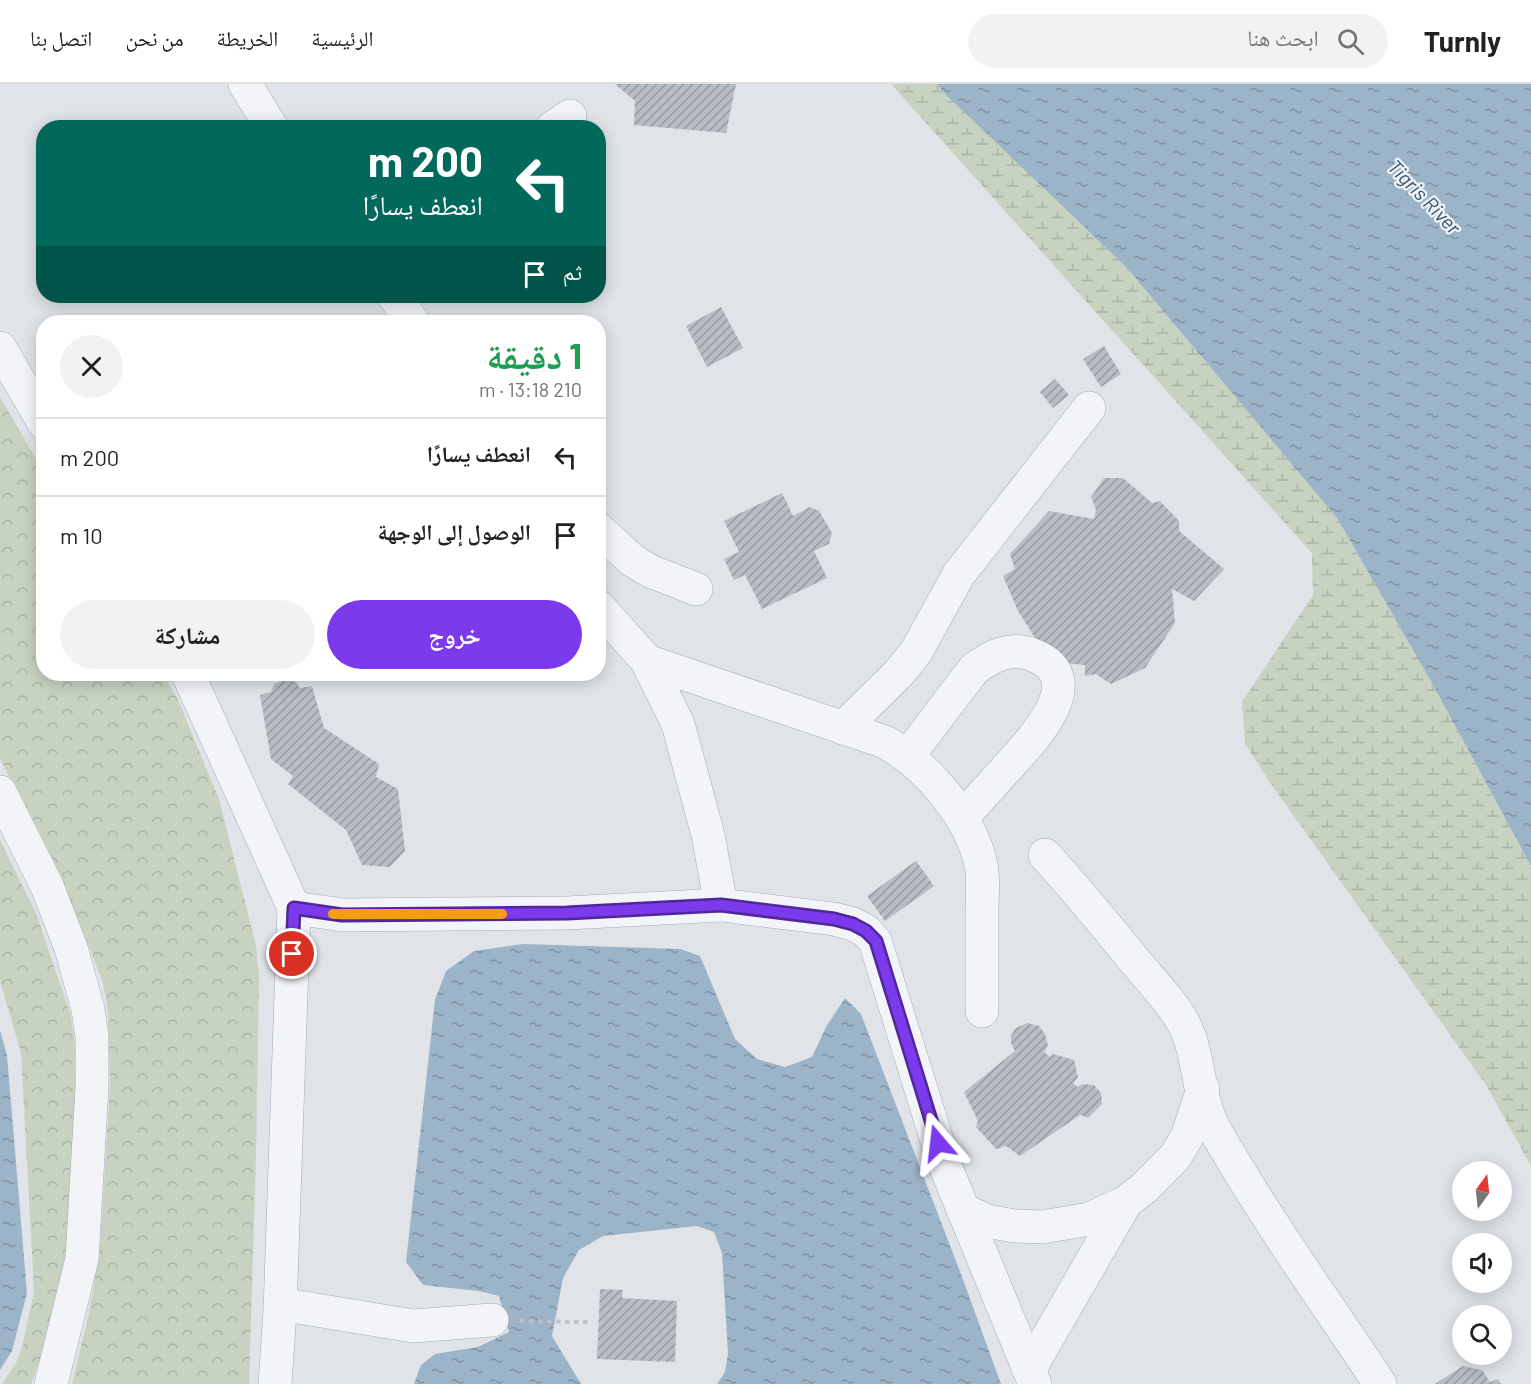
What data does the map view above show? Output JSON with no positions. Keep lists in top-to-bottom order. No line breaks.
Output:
{"water":["Tigris River"],"north":"top","page":{"header":"Turnly","search":"ابحث هنا","nav":["الرئيسية","الخريطة","من نحن","اتصل بنا"],"turn":["200 m","انعطف يسارًا"],"then":"ثم","heading":["1 دقيقة","210 m · 13:18"],"list":[{"name":"انعطف يسارًا","value":"200 m"},{"name":"الوصول إلى الوجهة","value":"10 m"}],"buttons":["خروج","مشاركة"]}}
